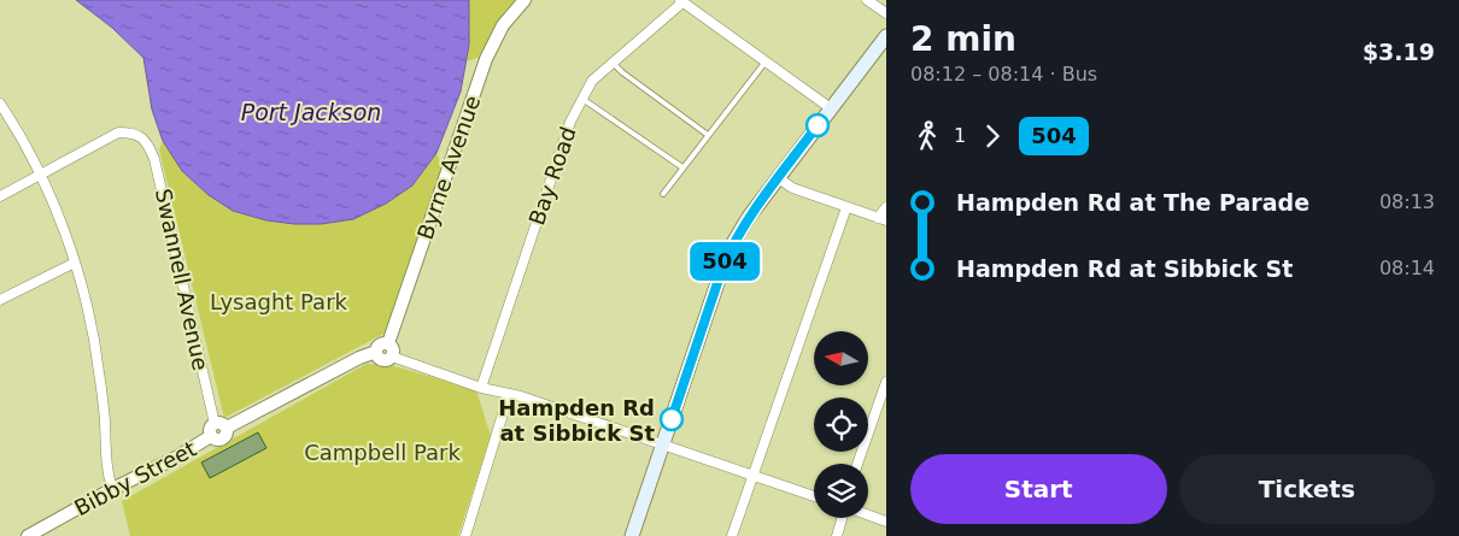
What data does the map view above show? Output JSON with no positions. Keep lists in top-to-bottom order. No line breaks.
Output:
{"streets":{"street":["Byrne Avenue","Bay Road","Swannell Avenue","Bibby Street"]},"crossings":[["Byrne Avenue","Bibby Street"],["Swannell Avenue","Bibby Street"]],"water":["Port Jackson"],"parks":["Lysaght Park","Campbell Park"],"places":["Hampden Rd at Sibbick St"],"lines":["bus line 504"],"north":"left","page":{"on_map":"504","heading":["2 min","08:12 – 08:14 · Bus","$3.19"],"legs":["1","504"],"list":[{"name":"Hampden Rd at The Parade","value":"08:13"},{"name":"Hampden Rd at Sibbick St","value":"08:14"}],"buttons":["Start","Tickets"]}}
